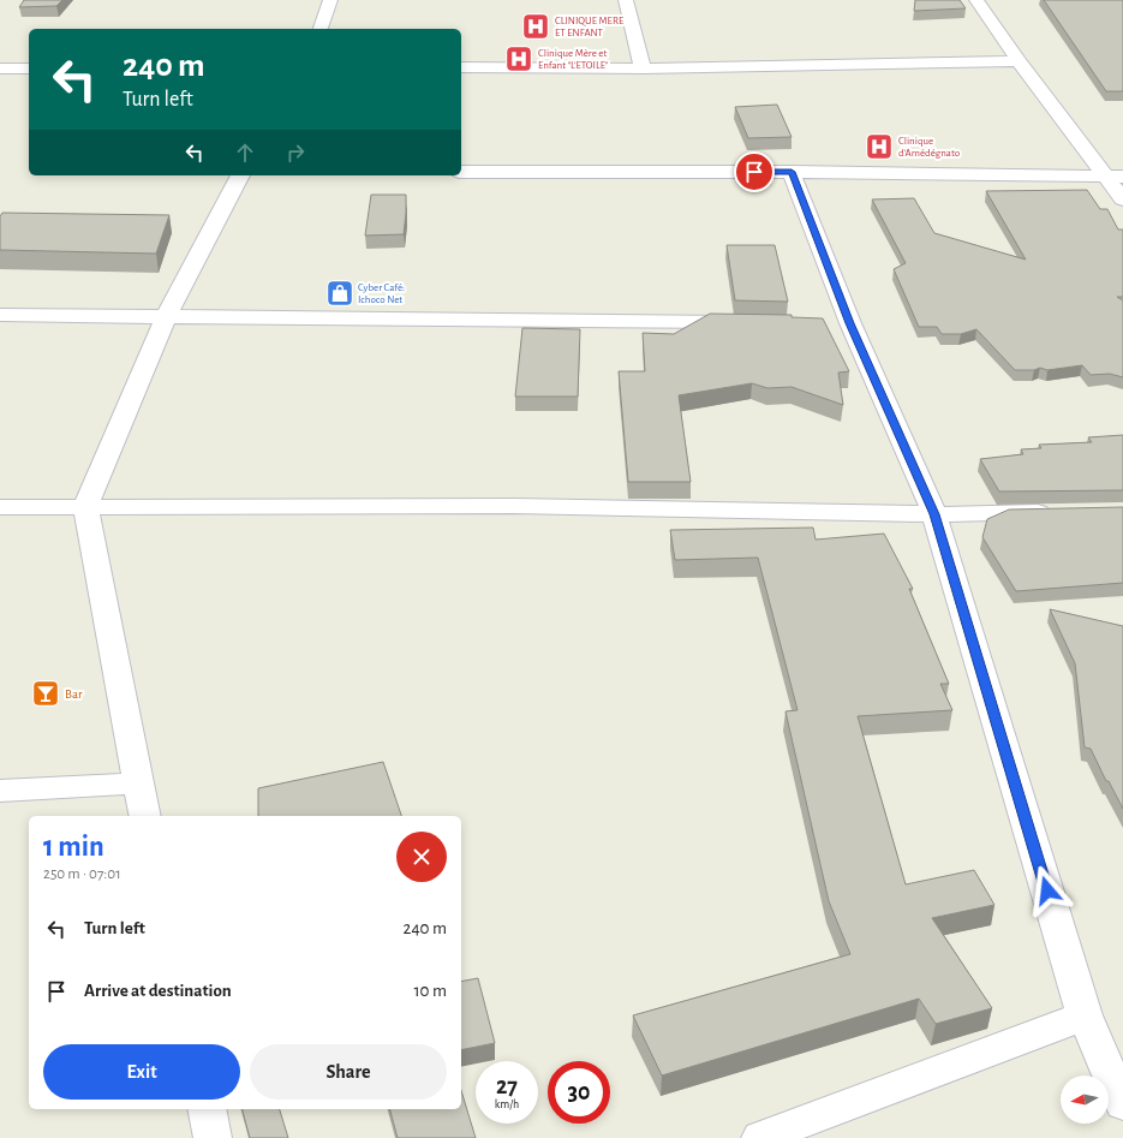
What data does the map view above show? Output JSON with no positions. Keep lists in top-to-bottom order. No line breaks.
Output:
{"places":{"hospital":["CLINIQUE MERE ET ENFANT","Clinique Mère et Enfant \"L'ETOILE\"","Clinique d'Amédégnato"],"shop":["Cyber Café: Ichoco Net"],"bar":["Bar"]},"north":"left","page":{"turn":["240 m","Turn left"],"heading":["1 min","250 m · 07:01"],"list":[{"name":"Turn left","value":"240 m"},{"name":"Arrive at destination","value":"10 m"}],"buttons":["Exit","Share"],"speed":"27 km/h","limit":"30"}}
